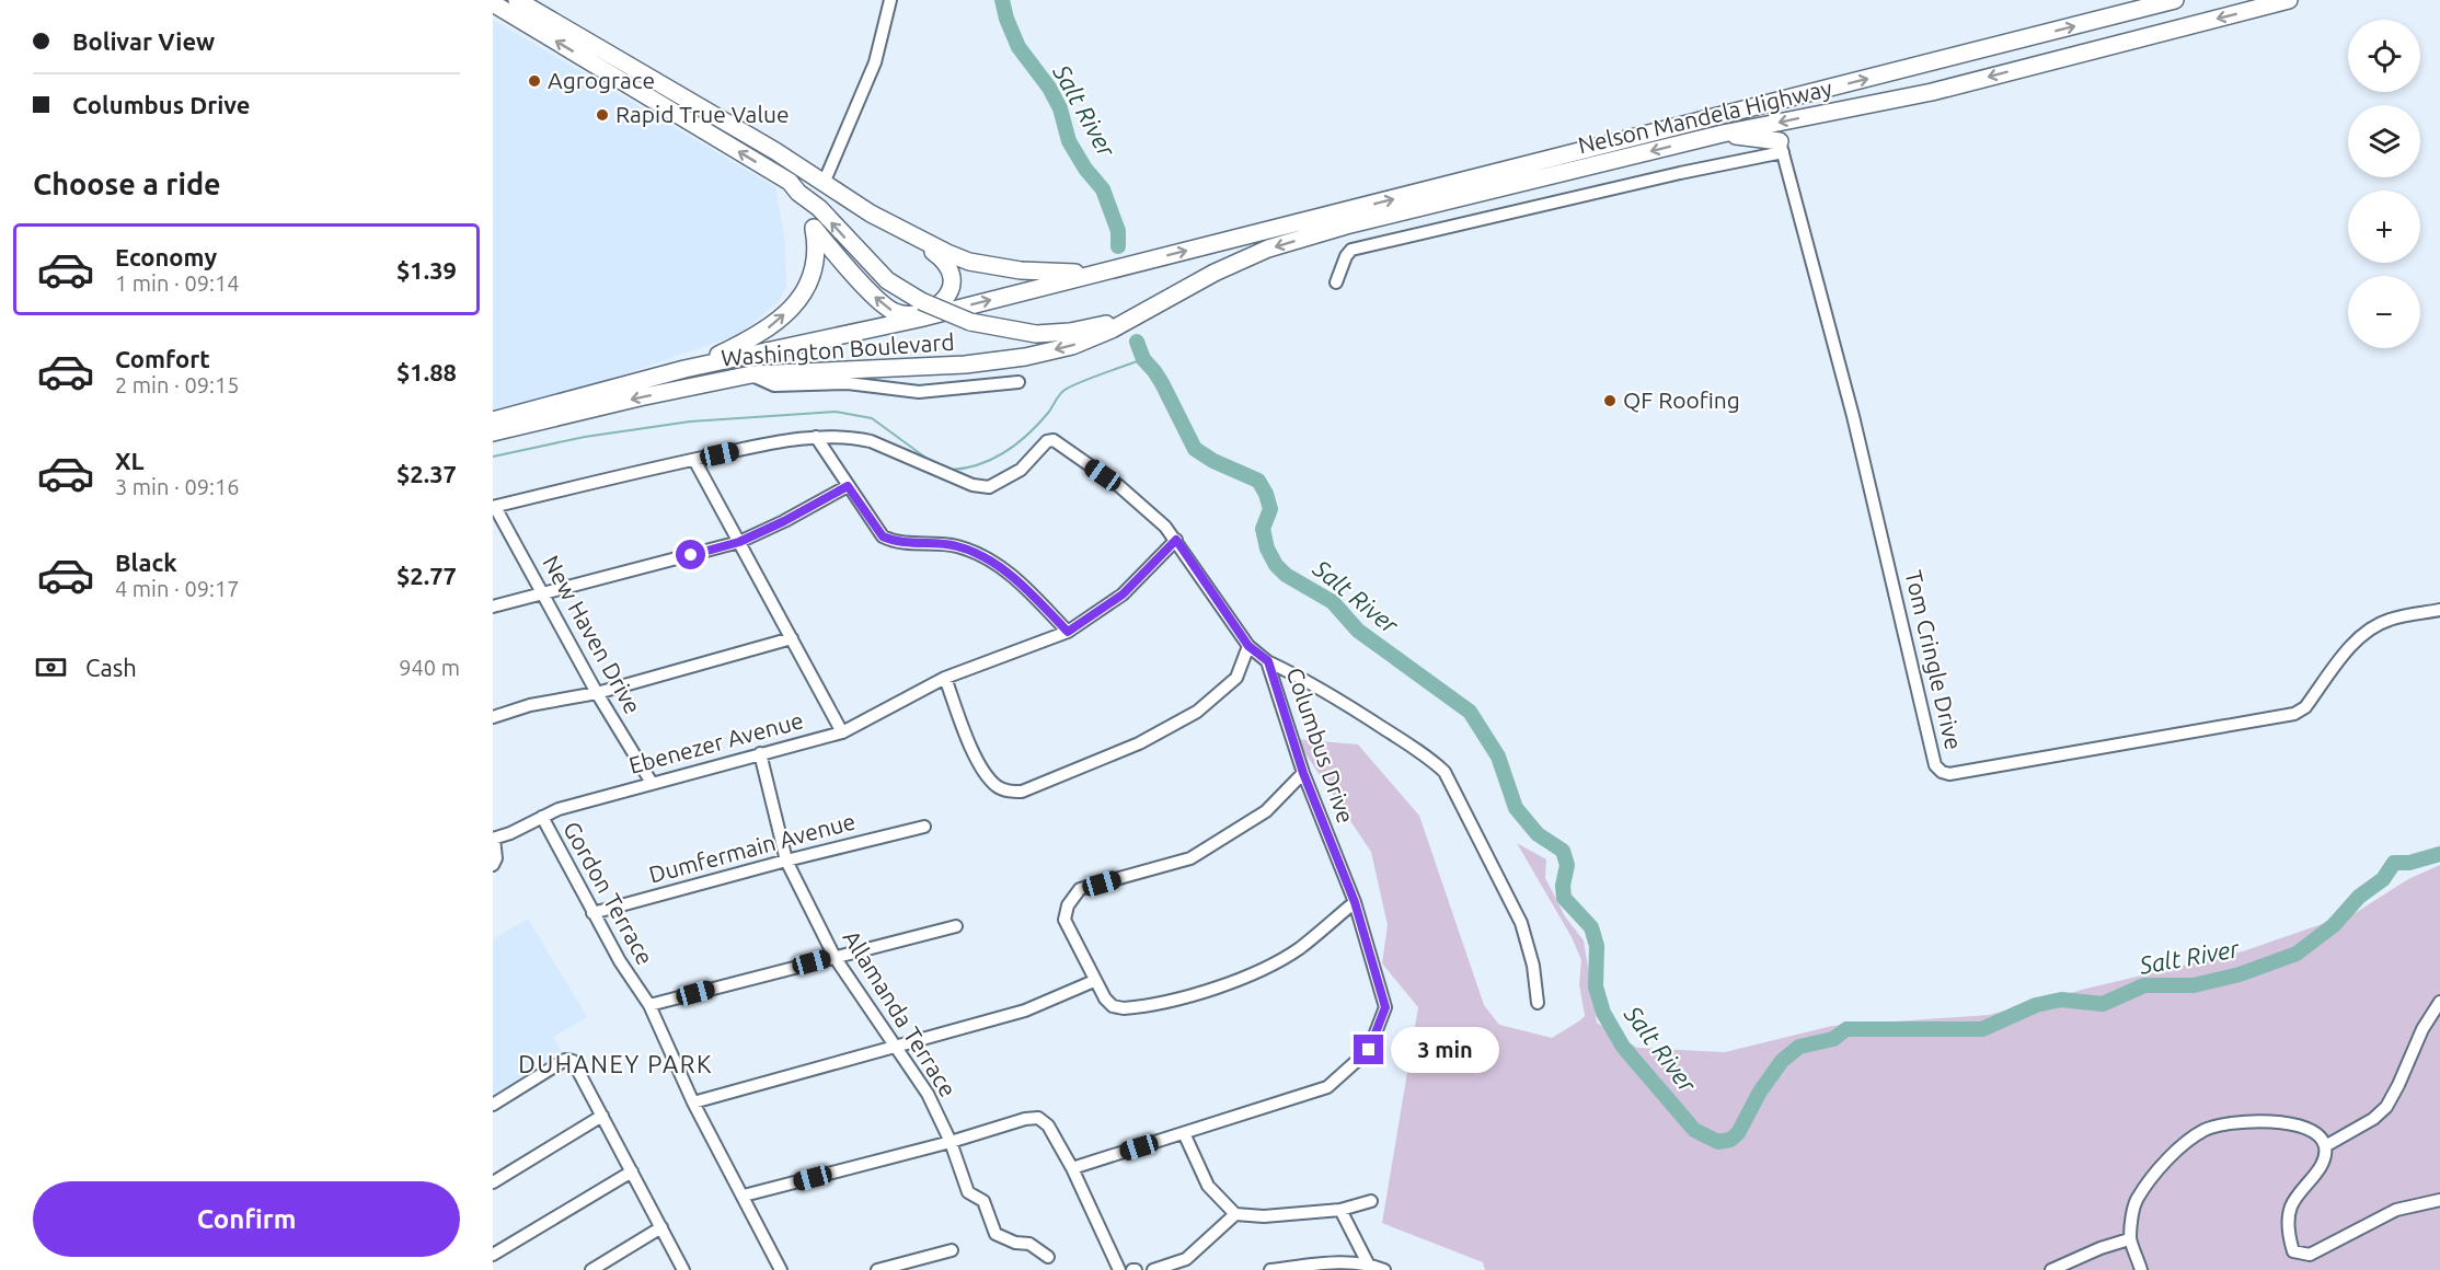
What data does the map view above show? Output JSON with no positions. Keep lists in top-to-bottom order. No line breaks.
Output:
{"streets":{"highway":["Nelson Mandela Highway","Washington Boulevard"],"street":["New Haven Drive","Tom Cringle Drive","Ebenezer Avenue","Columbus Drive","Dumfermain Avenue","Gordon Terrace","Allamanda Terrace"]},"crossings":[["Nelson Mandela Highway","Washington Boulevard"],["New Haven Drive","Ebenezer Avenue"],["New Haven Drive","Columbus Drive"],["Ebenezer Avenue","Columbus Drive"],["Ebenezer Avenue","Gordon Terrace"],["Ebenezer Avenue","Allamanda Terrace"],["Dumfermain Avenue","Gordon Terrace"],["Dumfermain Avenue","Allamanda Terrace"]],"districts":["DUHANEY PARK"],"water":["Salt River"],"places":["Agrograce","Rapid True Value","QF Roofing"],"page":{"banner":["Bolivar View","Columbus Drive"],"map_buttons":["+","−"],"heading":"Choose a ride","list":[{"name":"Economy","note":"1 min · 09:14","value":"$1.39"},{"name":"Comfort","note":"2 min · 09:15","value":"$1.88"},{"name":"XL","note":"3 min · 09:16","value":"$2.37"},{"name":"Black","note":"4 min · 09:17","value":"$2.77"}],"pay":["Cash","940 m"],"bubble":"3 min","buttons":"Confirm"}}
